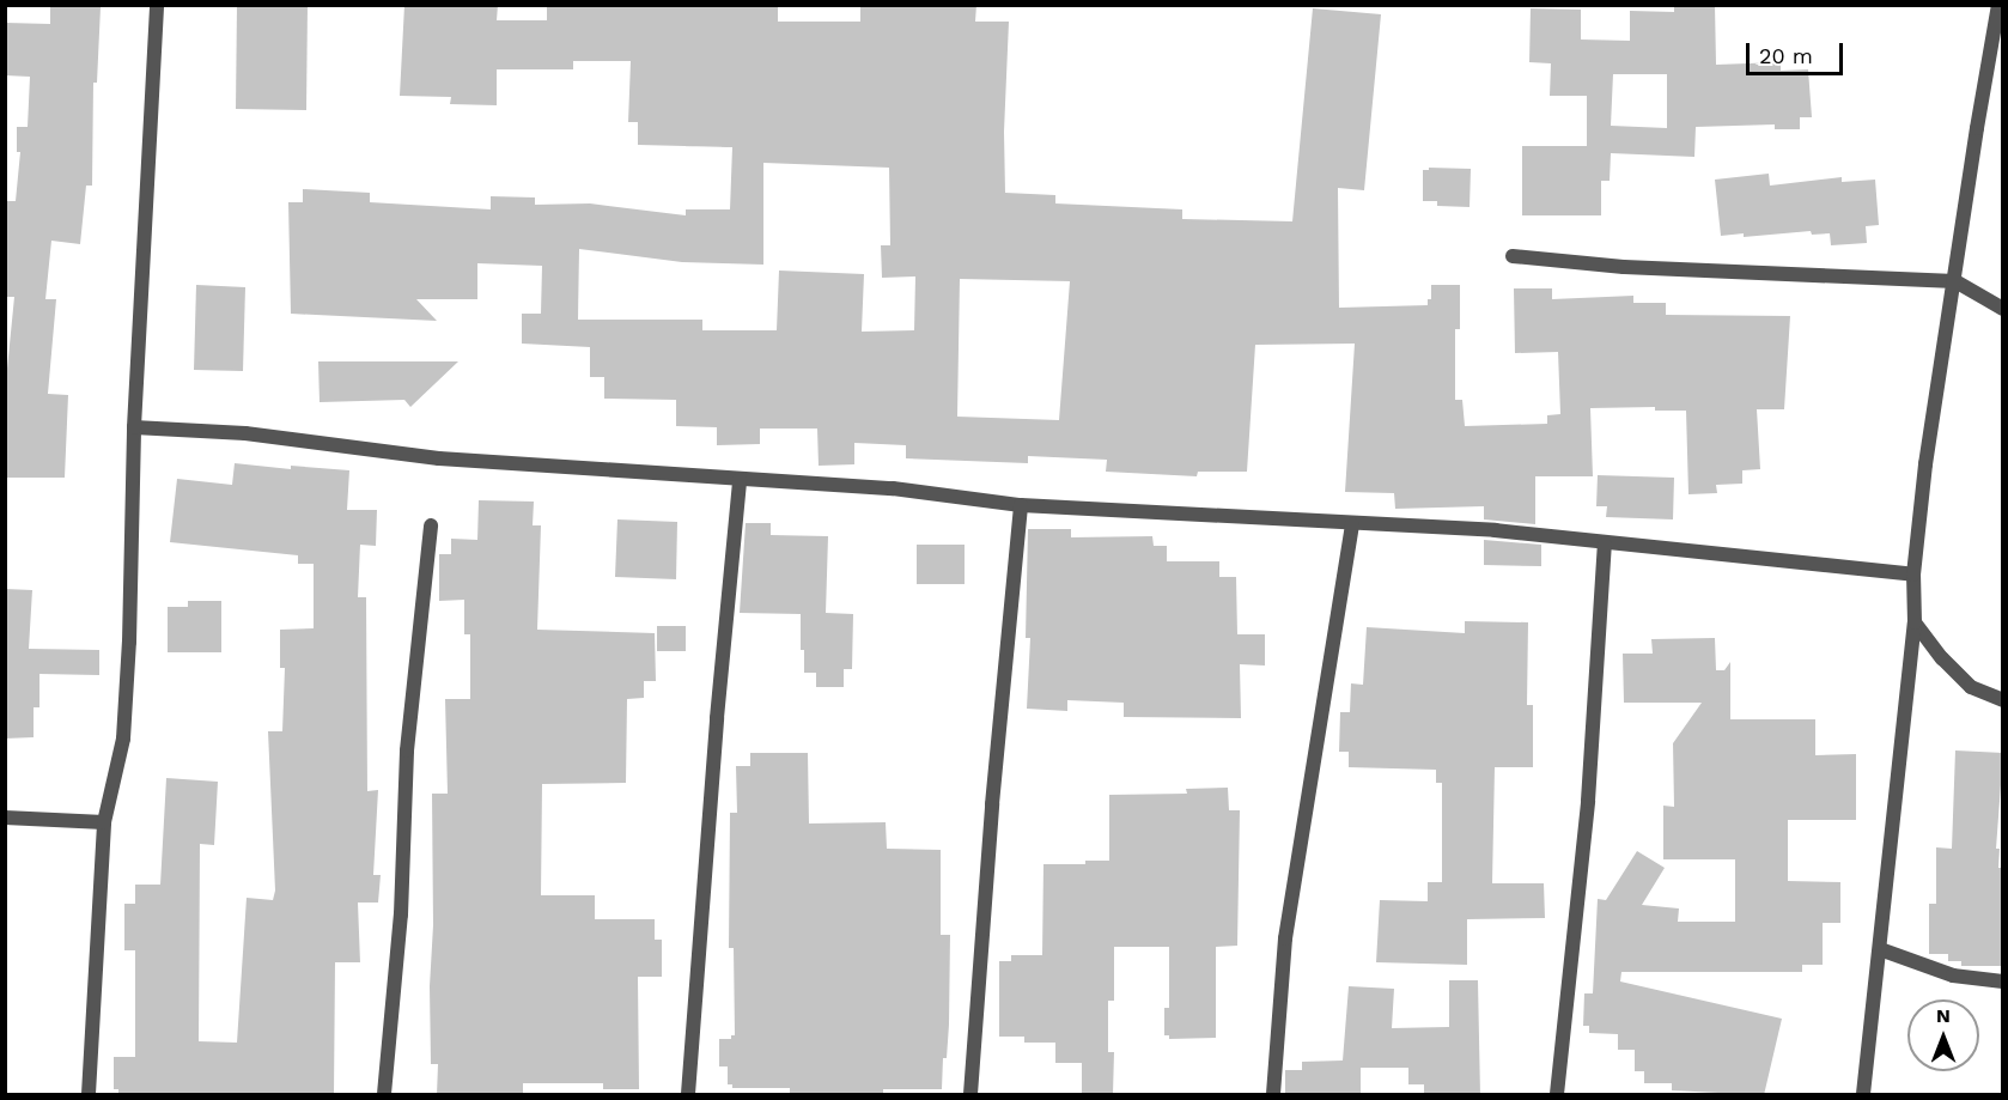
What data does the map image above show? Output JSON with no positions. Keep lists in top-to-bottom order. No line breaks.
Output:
{"scale_bar":"20 m","north":"top"}
